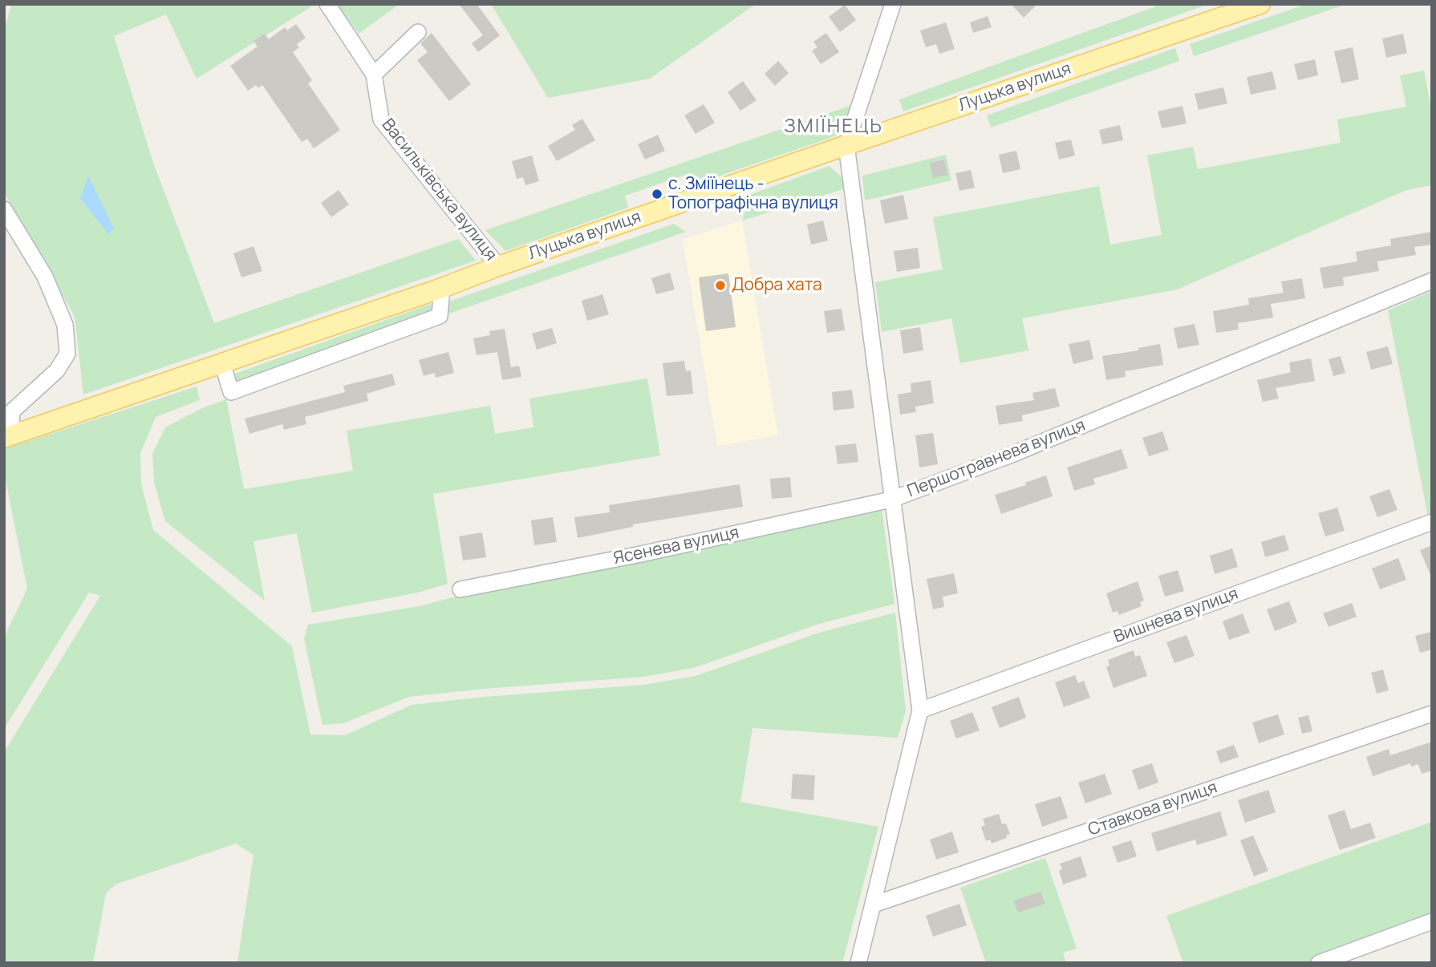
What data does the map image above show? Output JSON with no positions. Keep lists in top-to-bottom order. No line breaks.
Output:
{"streets":{"main road":["Луцька вулиця"],"street":["Васильківська вулиця","Першотравнева вулиця","Ясенева вулиця","Вишнева вулиця","Ставкова вулиця"]},"crossings":[["Луцька вулиця","Васильківська вулиця"],["Луцька вулиця","Першотравнева вулиця"],["Першотравнева вулиця","Ясенева вулиця"]],"districts":["ЗМІЇНЕЦЬ"],"places":["с. Зміїнець - Топографічна вулиця","Добра хата"]}
